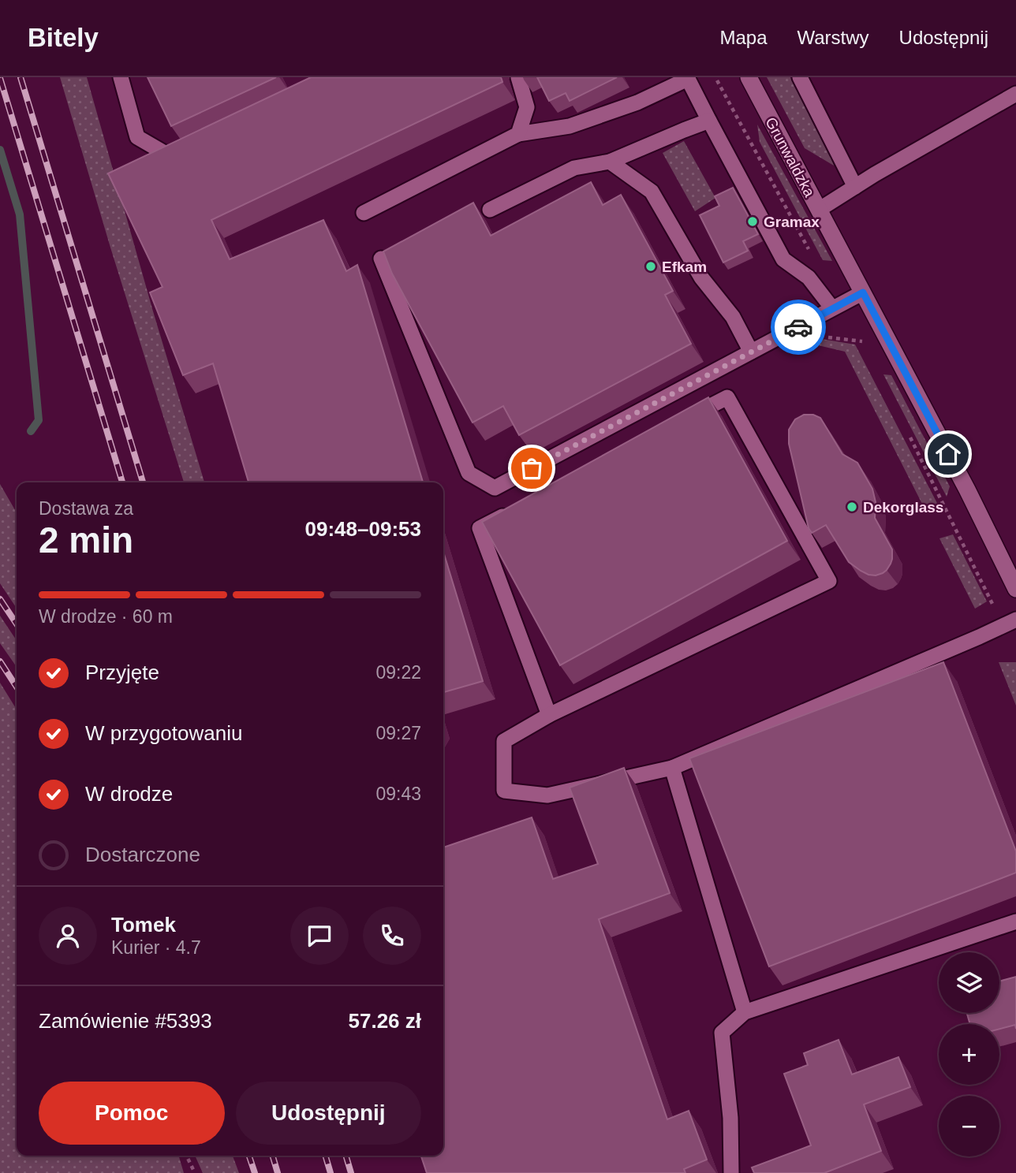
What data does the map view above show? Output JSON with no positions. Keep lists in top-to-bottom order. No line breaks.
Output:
{"streets":{"main road":["Grunwaldzka"]},"places":["Gramax","Efkam","Dekorglass"],"page":{"header":"Bitely","nav":["Mapa","Warstwy","Udostępnij"],"heading":["2 min","Dostawa za","09:48–09:53"],"panel":["Tomek","Kurier · 4.7","Zamówienie #5393","57.26 zł"],"bar":"W drodze · 60 m","list":[["Przyjęte","09:22"],["W przygotowaniu","09:27"],["W drodze","09:43"],"Dostarczone"],"map_buttons":["+","−"],"buttons":["Pomoc","Udostępnij"]}}
